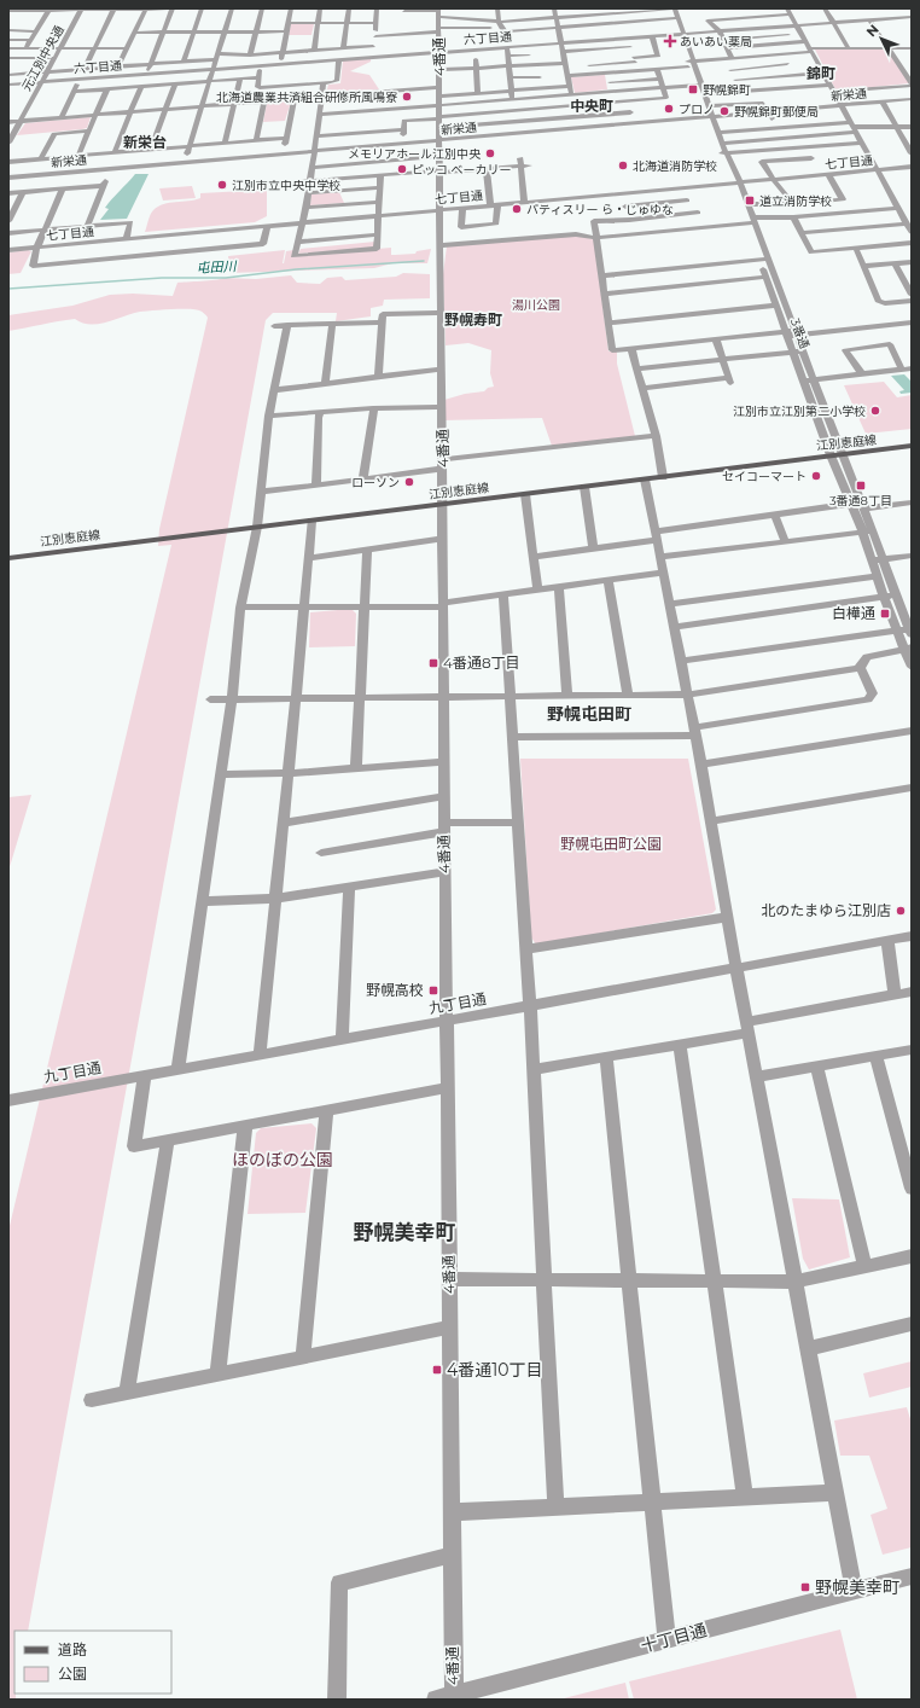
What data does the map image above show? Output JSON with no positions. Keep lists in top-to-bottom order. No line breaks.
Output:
{"streets":{"main road":["江別恵庭線"],"street":["六丁目通","4番通","元江別中央通","新栄通","七丁目通","3番通","九丁目通","十丁目通"]},"crossings":[["六丁目通","4番通"],["六丁目通","元江別中央通"],["六丁目通","3番通"],["4番通","新栄通"],["4番通","七丁目通"],["4番通","江別恵庭線"],["4番通","九丁目通"],["4番通","十丁目通"],["新栄通","3番通"],["七丁目通","3番通"],["3番通","江別恵庭線"]],"districts":["錦町","中央町","新栄台","野幌寿町","野幌屯田町","野幌美幸町"],"water":["屯田川"],"parks":["湯川公園","野幌屯田町公園","ほのぼの公園"],"places":{"health":["あいあい薬局"],"transit":["野幌錦町","道立消防学校","3番通8丁目","白樺通","4番通8丁目","野幌高校","4番通10丁目","野幌美幸町"],"other":["北海道農業共済組合研修所風鳴寮","プロノ","野幌錦町郵便局","メモリアホール江別中央","北海道消防学校","ピッコ ベーカリー","江別市立中央中学校","パティスリー ら・じゅゆな","江別市立江別第二小学校","セイコーマート","ローソン","北のたまゆら江別店"]},"legend":["道路","公園"],"north":"top left"}
